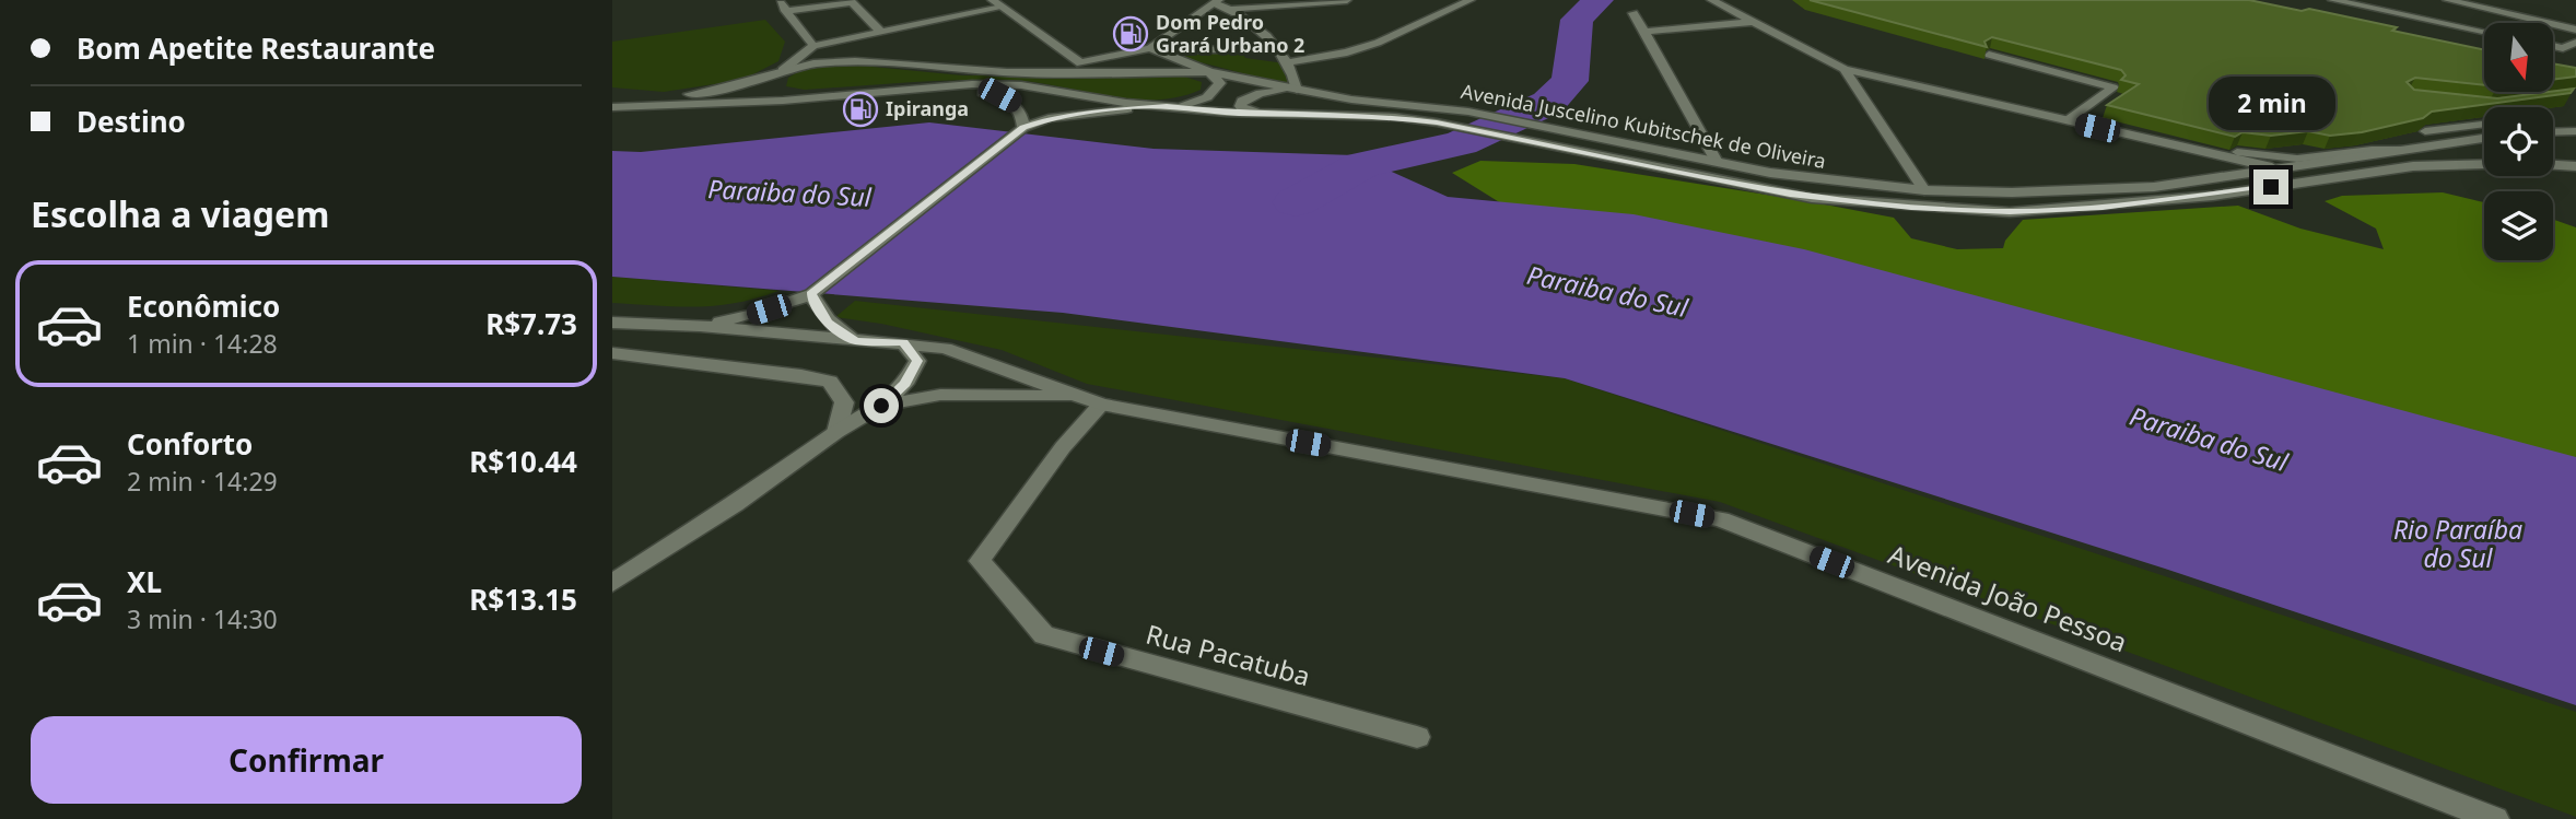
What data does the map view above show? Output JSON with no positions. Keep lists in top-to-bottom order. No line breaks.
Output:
{"streets":{"street":["Avenida Juscelino Kubitschek de Oliveira","Avenida João Pessoa","Rua Pacatuba"]},"crossings":[["Avenida João Pessoa","Rua Pacatuba"]],"water":["Paraiba do Sul","Rio Paraíba do Sul"],"places":{"fuel station":["Dom Pedro Grará Urbano 2","Ipiranga"]},"north":"bottom","page":{"banner":["Bom Apetite Restaurante","Destino"],"bubble":"2 min","heading":"Escolha a viagem","list":[{"name":"Econômico","note":"1 min · 14:28","value":"R$7.73"},{"name":"Conforto","note":"2 min · 14:29","value":"R$10.44"},{"name":"XL","note":"3 min · 14:30","value":"R$13.15"}],"buttons":"Confirmar"}}
